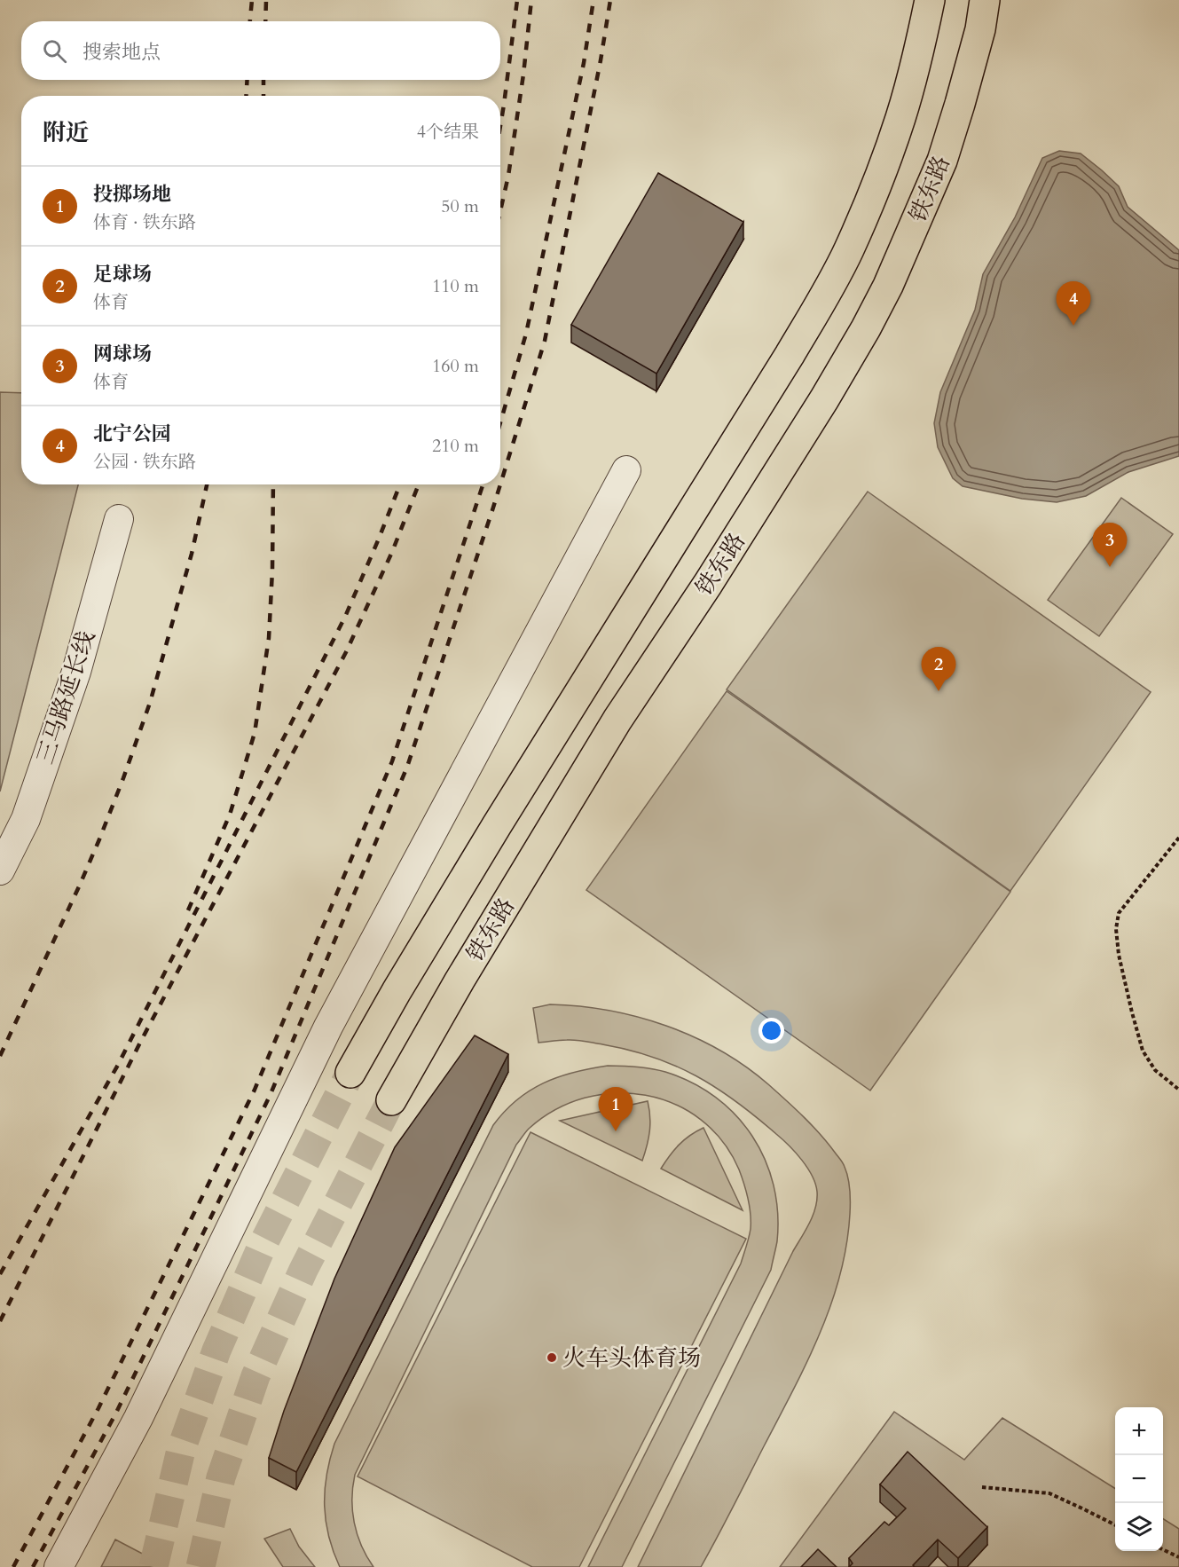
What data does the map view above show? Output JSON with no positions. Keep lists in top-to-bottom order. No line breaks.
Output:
{"streets":{"highway":["铁东路"],"street":["三马路延长线"]},"places":["火车头体育场"],"page":{"search":"搜索地点","heading":["附近","4个结果"],"list":[{"mark":"1","name":"投掷场地","note":"体育 · 铁东路","value":"50 m"},{"mark":"2","name":"足球场","note":"体育","value":"110 m"},{"mark":"3","name":"网球场","note":"体育","value":"160 m"},{"mark":"4","name":"北宁公园","note":"公园 · 铁东路","value":"210 m"}],"pins":["4","3","2","1"],"map_buttons":["+","−"]}}
